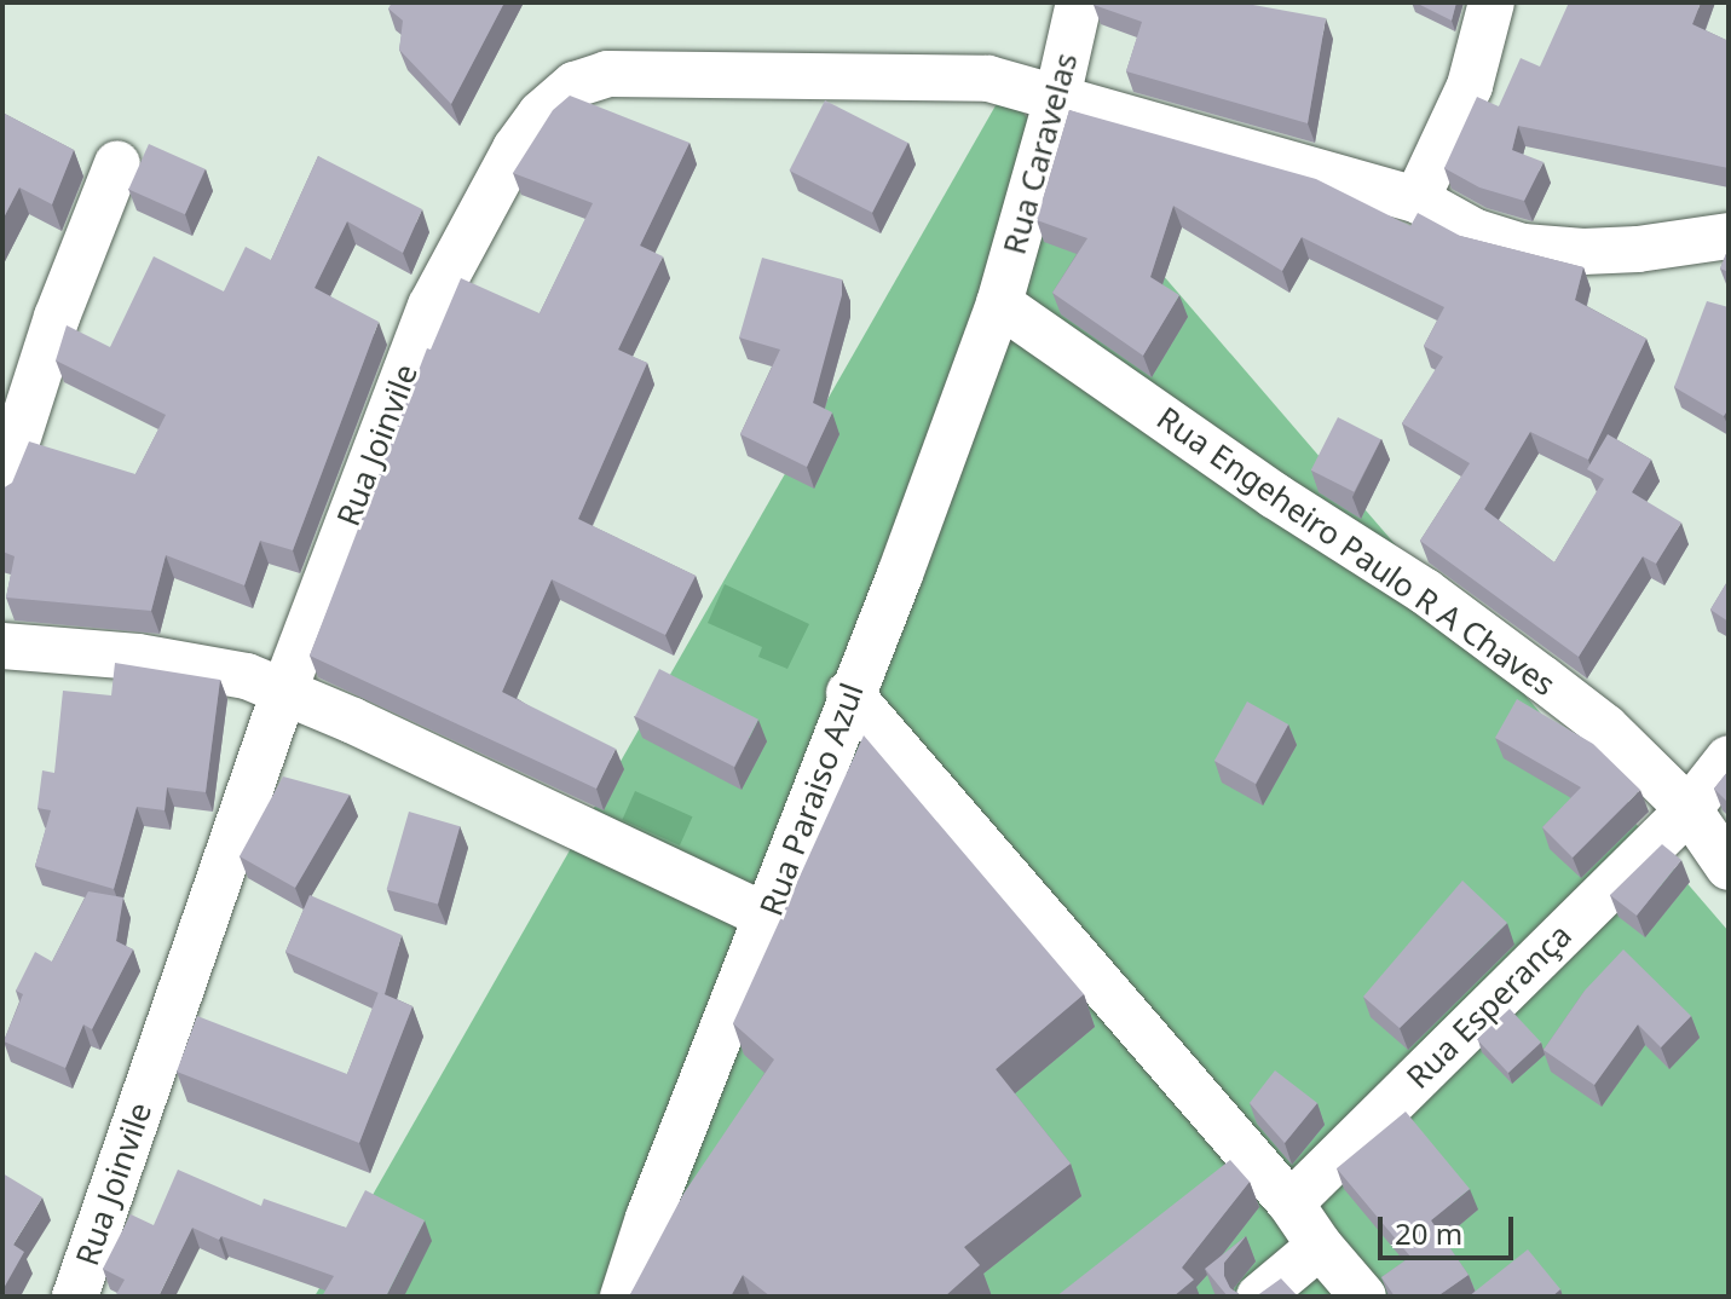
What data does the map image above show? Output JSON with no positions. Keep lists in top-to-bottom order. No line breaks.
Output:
{"streets":{"street":["Rua Caravelas","Rua Joinvile","Rua Engeheiro Paulo R A Chaves","Rua Paraiso Azul","Rua Esperança"]},"crossings":[["Rua Caravelas","Rua Joinvile"],["Rua Caravelas","Rua Engeheiro Paulo R A Chaves"],["Rua Caravelas","Rua Paraiso Azul"],["Rua Engeheiro Paulo R A Chaves","Rua Paraiso Azul"],["Rua Engeheiro Paulo R A Chaves","Rua Esperança"]],"scale_bar":"20 m"}
